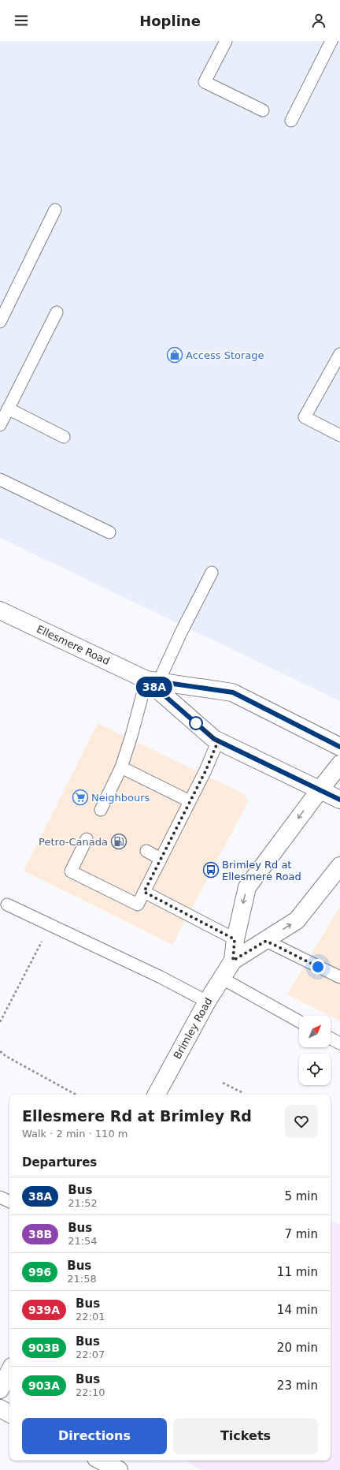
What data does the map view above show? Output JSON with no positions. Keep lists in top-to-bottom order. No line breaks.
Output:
{"streets":{"main road":["Ellesmere Road","Brimley Road"]},"places":{"shop":["Access Storage"],"supermarket":["Neighbours"],"fuel station":["Petro-Canada"],"bus stop":["Brimley Rd at Ellesmere Road"]},"lines":["bus line 38A"],"north":"top right","page":{"header":"Hopline","on_map":"38A","heading":[["Ellesmere Rd at Brimley Rd","Walk · 2 min · 110 m"],"Departures"],"list":[{"mark":"38A","name":"Bus","note":"21:52","value":"5 min"},{"mark":"38B","name":"Bus","note":"21:54","value":"7 min"},{"mark":"996","name":"Bus","note":"21:58","value":"11 min"},{"mark":"939A","name":"Bus","note":"22:01","value":"14 min"},{"mark":"903B","name":"Bus","note":"22:07","value":"20 min"},{"mark":"903A","name":"Bus","note":"22:10","value":"23 min"}],"buttons":["Directions","Tickets"]}}
